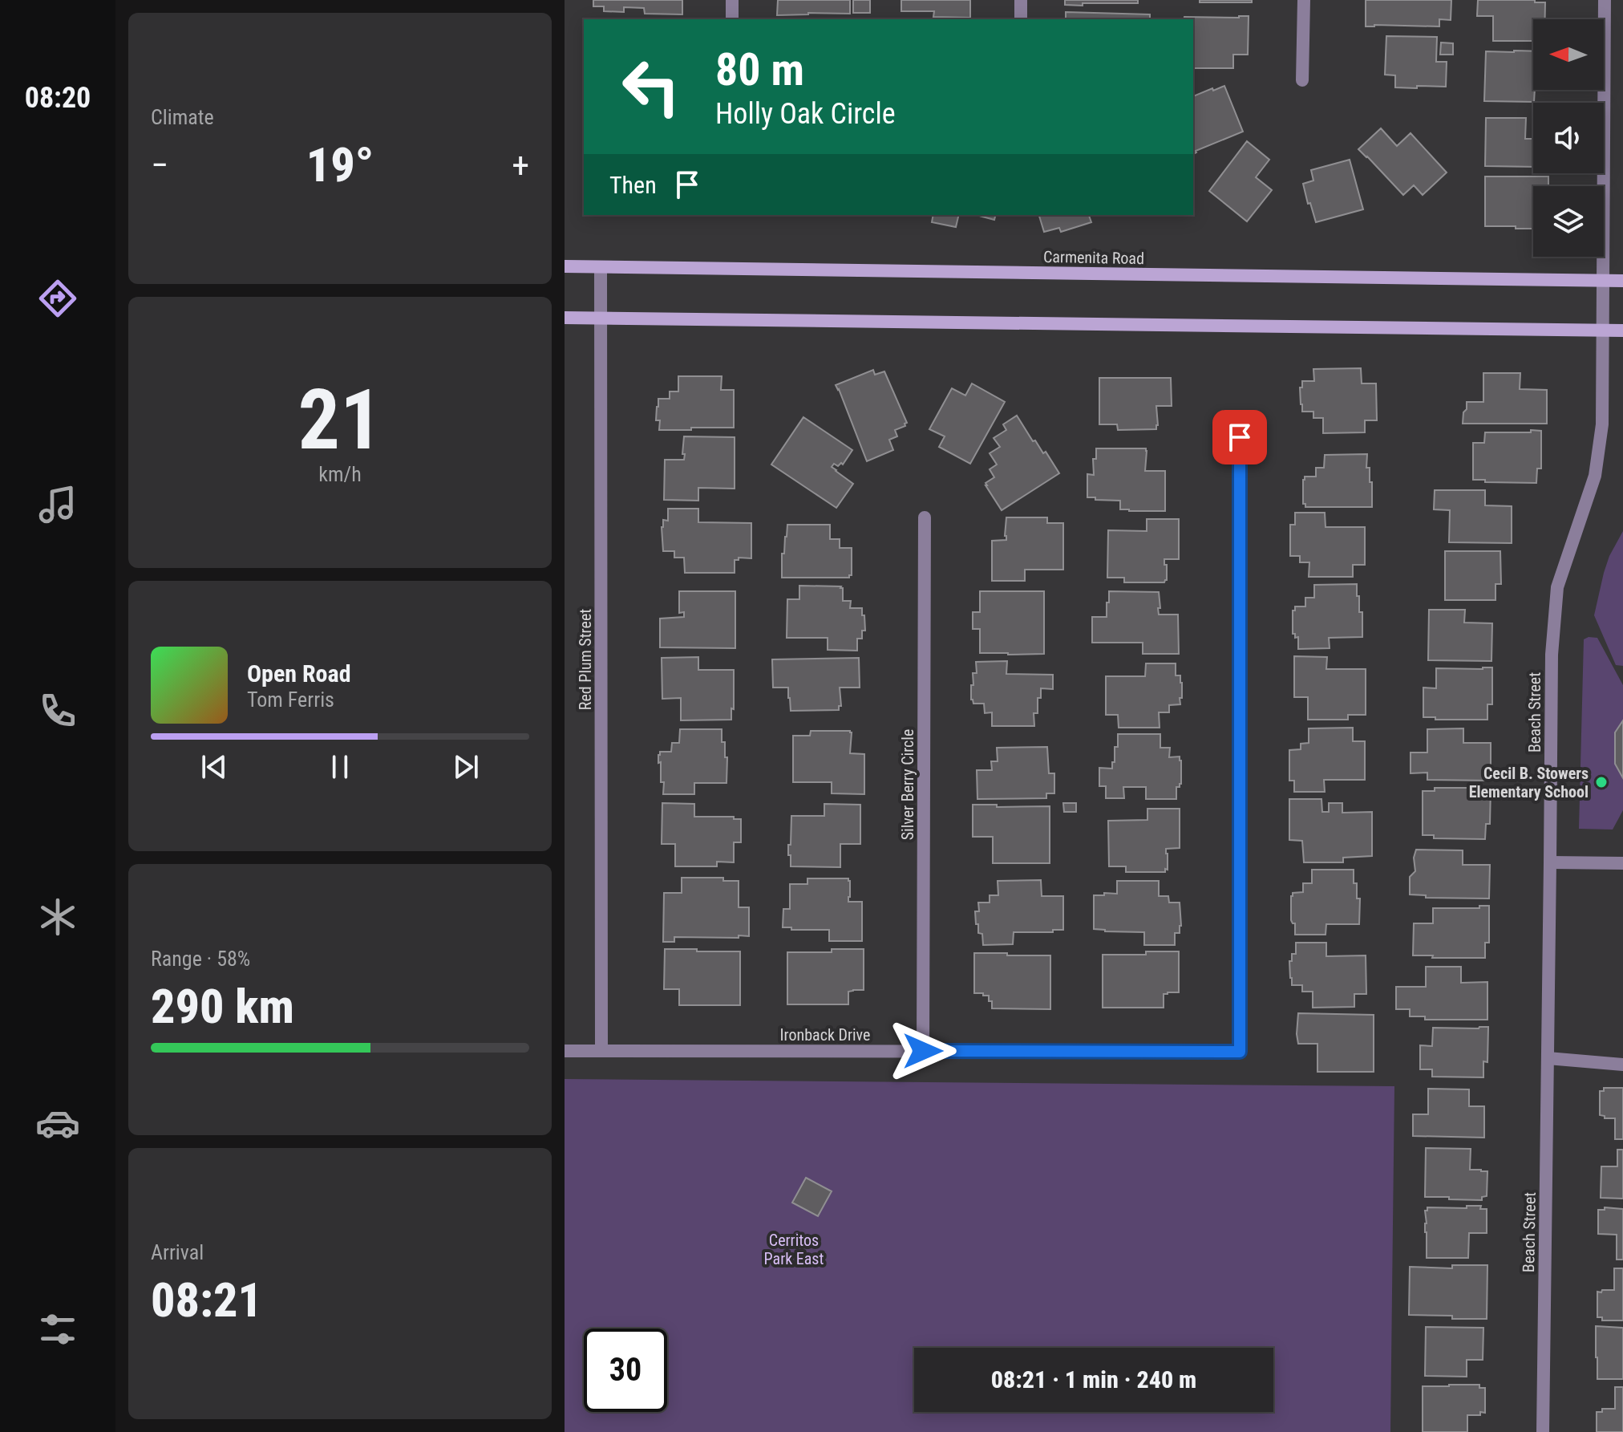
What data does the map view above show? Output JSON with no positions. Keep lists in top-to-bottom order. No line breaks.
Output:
{"streets":{"main road":["Carmenita Road"],"street":["Red Plum Street","Beach Street","Silver Berry Circle","Ironback Drive"]},"crossings":[["Carmenita Road","Red Plum Street"],["Carmenita Road","Beach Street"],["Red Plum Street","Ironback Drive"],["Silver Berry Circle","Ironback Drive"]],"parks":["Cerritos Park East"],"places":["Cecil B. Stowers Elementary School"],"north":"left","page":{"tabs":"08:20","tile":["Climate",["21","km/h"],["Range · 58%","290 km"],["Arrival","08:21"]],"turn":["80 m","Holly Oak Circle"],"heat":["−","19°","+"],"then":"Then","song":["Open Road","Tom Ferris"],"limit":"30","trip":"08:21 · 1 min · 240 m"}}
